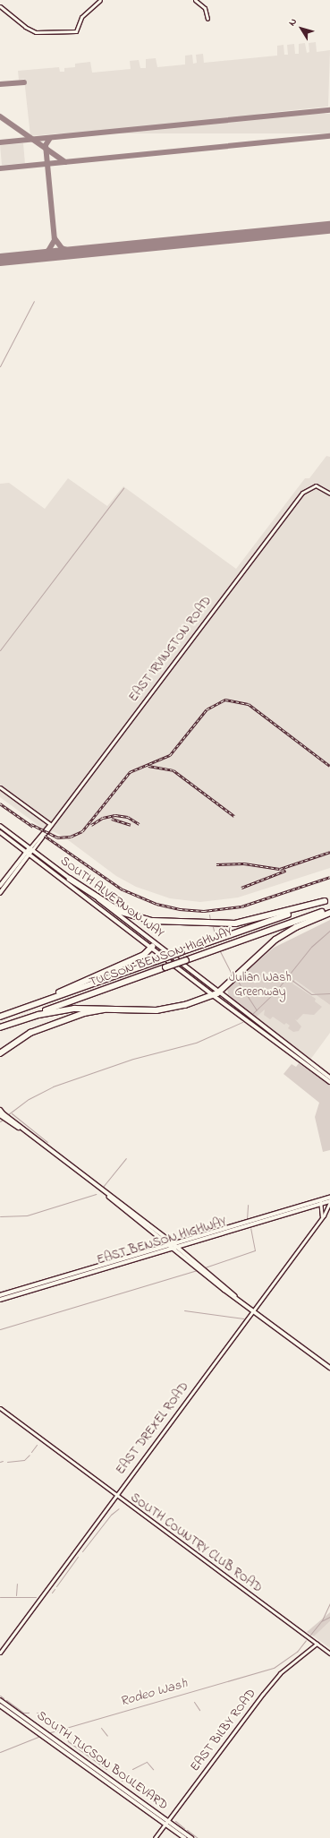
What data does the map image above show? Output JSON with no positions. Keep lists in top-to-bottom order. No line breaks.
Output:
{"streets":{"highway":["TUCSON–BENSON HIGHWAY"],"main road":["EAST IRVINGTON ROAD","SOUTH ALVERNON WAY","EAST BENSON HIGHWAY","SOUTH TUCSON BOULEVARD"],"street":["EAST DREXEL ROAD","SOUTH COUNTRY CLUB ROAD","EAST BILBY ROAD"]},"crossings":[["EAST IRVINGTON ROAD","SOUTH ALVERNON WAY"],["EAST BENSON HIGHWAY","EAST DREXEL ROAD"],["EAST DREXEL ROAD","SOUTH COUNTRY CLUB ROAD"],["SOUTH COUNTRY CLUB ROAD","EAST BILBY ROAD"],["EAST BILBY ROAD","SOUTH TUCSON BOULEVARD"]],"water":["Rodeo Wash"],"parks":["Julian Wash Greenway"],"north":"top left"}
